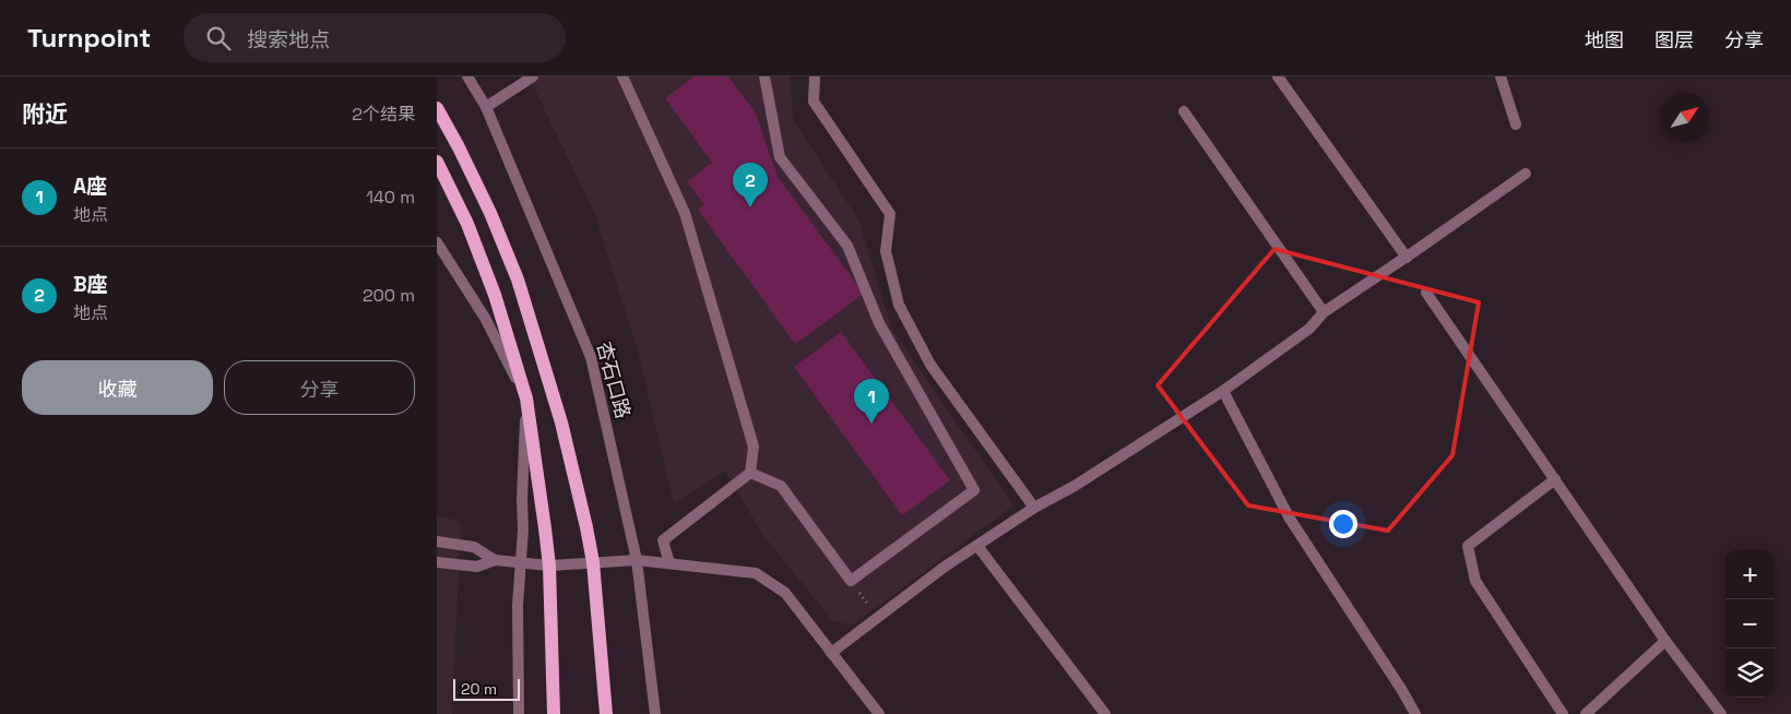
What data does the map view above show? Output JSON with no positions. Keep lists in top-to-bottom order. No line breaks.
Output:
{"streets":{"street":["杏石口路"]},"scale_bar":"20 m","north":"top right","page":{"header":"Turnpoint","search":"搜索地点","nav":["地图","图层","分享"],"heading":["附近","2个结果"],"list":[{"mark":"1","name":"A座","note":"地点","value":"140 m"},{"mark":"2","name":"B座","note":"地点","value":"200 m"}],"pins":["2","1"],"buttons":["收藏","分享"],"map_buttons":["+","−"],"scale":"20 m"}}
